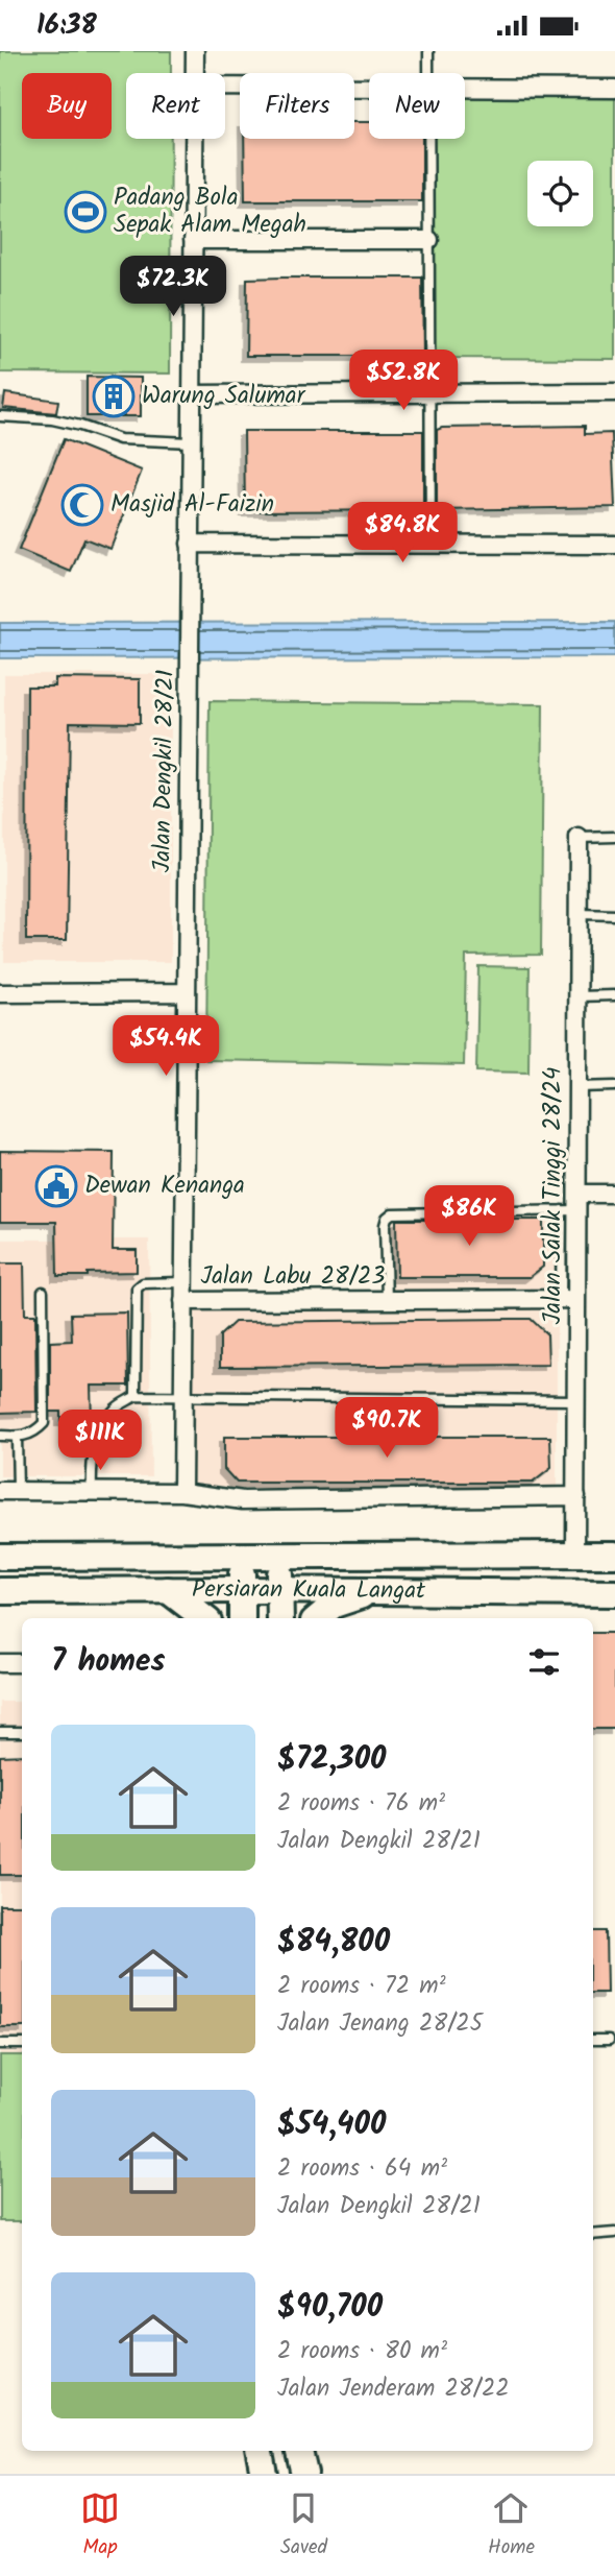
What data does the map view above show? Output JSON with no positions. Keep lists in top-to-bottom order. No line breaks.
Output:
{"streets":{"main road":["Persiaran Kuala Langat"],"street":["Jalan Dengkil 28/21","Jalan Salak Tinggi 28/24","Jalan Labu 28/23"]},"crossings":[["Jalan Dengkil 28/21","Jalan Labu 28/23"],["Jalan Salak Tinggi 28/24","Jalan Labu 28/23"],["Jalan Salak Tinggi 28/24","Persiaran Kuala Langat"]],"places":{"sports":["Padang Bola Sepak Alam Megah"],"building":["Warung Salumar"],"mosque":["Masjid Al-Faizin"],"public building":["Dewan Kenanga"]},"page":{"status":"16:38","chip":["Buy","Rent","Filters","New"],"price":["$72.3K","$52.8K","$84.8K","$54.4K","$86K","$90.7K","$111K"],"heading":"7 homes","list":[{"name":"$72,300","note":"2 rooms · 76 m² · Jalan Dengkil 28/21"},{"name":"$84,800","note":"2 rooms · 72 m² · Jalan Jenang 28/25"},{"name":"$54,400","note":"2 rooms · 64 m² · Jalan Dengkil 28/21"},{"name":"$90,700","note":"2 rooms · 80 m² · Jalan Jenderam 28/22"}],"tabs":["Map","Saved","Home"]}}
